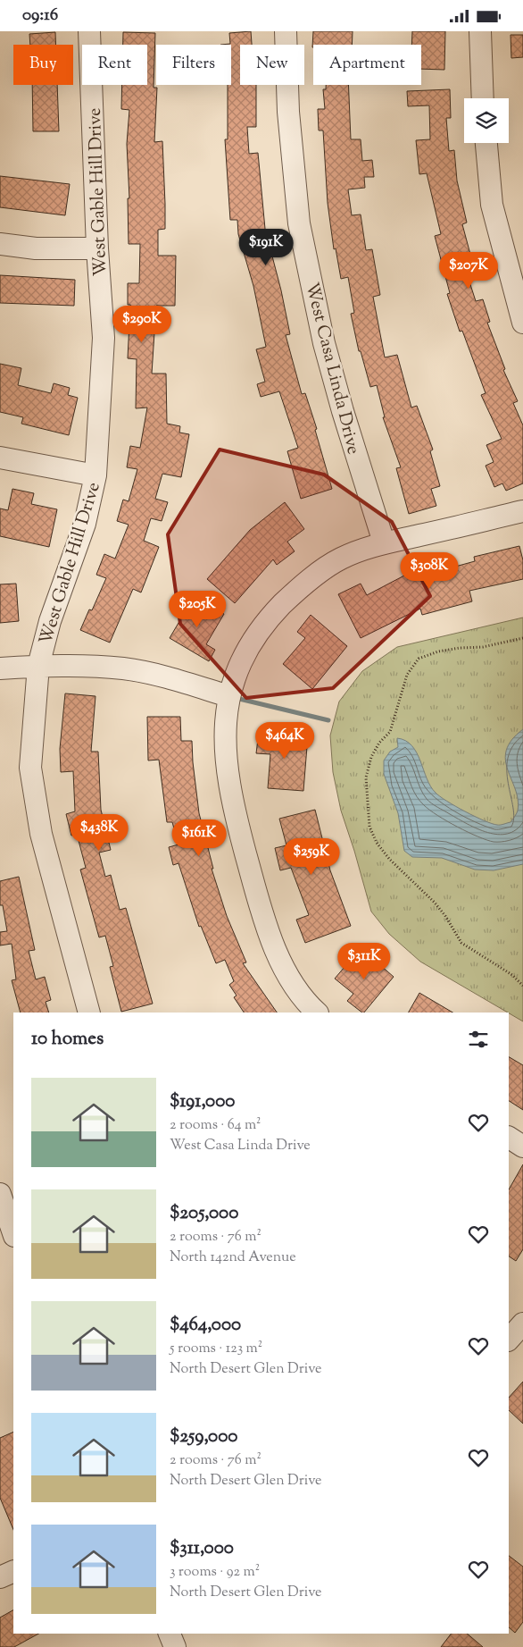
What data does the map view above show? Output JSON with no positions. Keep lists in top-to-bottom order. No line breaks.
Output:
{"streets":{"street":["West Gable Hill Drive","West Casa Linda Drive"]},"page":{"status":"09:16","chip":["Buy","Rent","Filters","New","Apartment"],"price":["$191K","$207K","$290K","$308K","$205K","$464K","$438K","$161K","$259K","$311K"],"heading":"10 homes","list":[{"name":"$191,000","note":"2 rooms · 64 m² · West Casa Linda Drive"},{"name":"$205,000","note":"2 rooms · 76 m² · North 142nd Avenue"},{"name":"$464,000","note":"5 rooms · 123 m² · North Desert Glen Drive"},{"name":"$259,000","note":"2 rooms · 76 m² · North Desert Glen Drive"},{"name":"$311,000","note":"3 rooms · 92 m² · North Desert Glen Drive"}]}}
